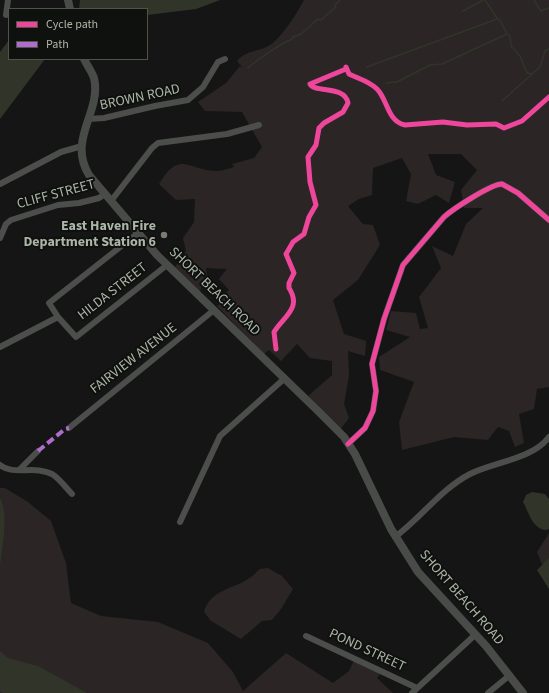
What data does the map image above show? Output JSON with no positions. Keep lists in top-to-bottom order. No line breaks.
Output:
{"streets":{"main road":["SHORT BEACH ROAD"],"street":["BROWN ROAD","CLIFF STREET","HILDA STREET","FAIRVIEW AVENUE","POND STREET"]},"crossings":[["BROWN ROAD","SHORT BEACH ROAD"],["CLIFF STREET","SHORT BEACH ROAD"],["HILDA STREET","SHORT BEACH ROAD"],["SHORT BEACH ROAD","FAIRVIEW AVENUE"]],"places":["East Haven Fire Department Station 6"],"legend":["Cycle path","Path"]}
